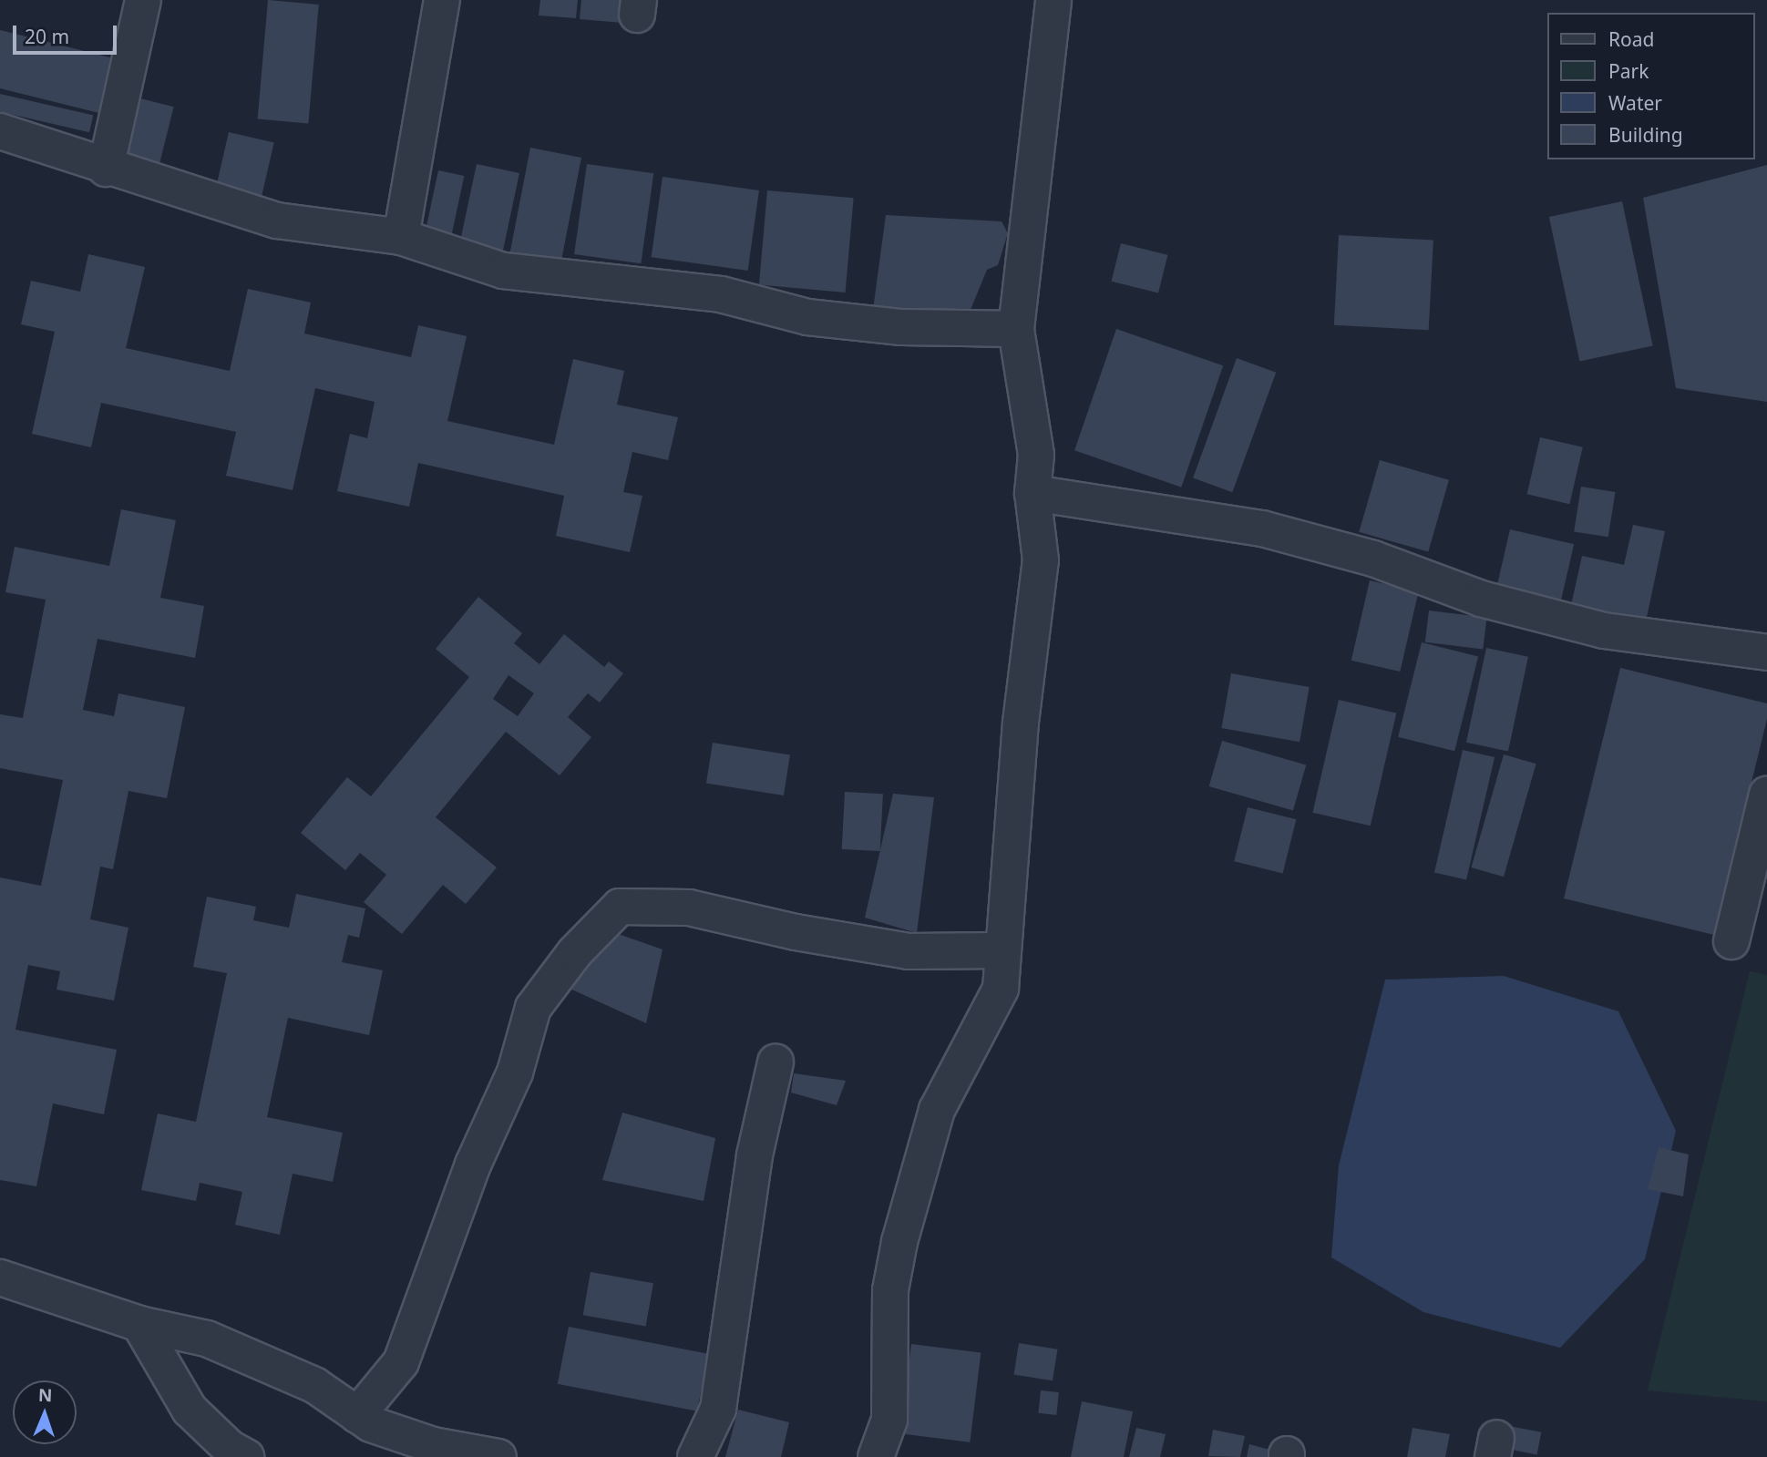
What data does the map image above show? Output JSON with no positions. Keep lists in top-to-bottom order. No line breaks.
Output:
{"legend":["Road","Park","Water","Building"],"scale_bar":"20 m","north":"top"}
